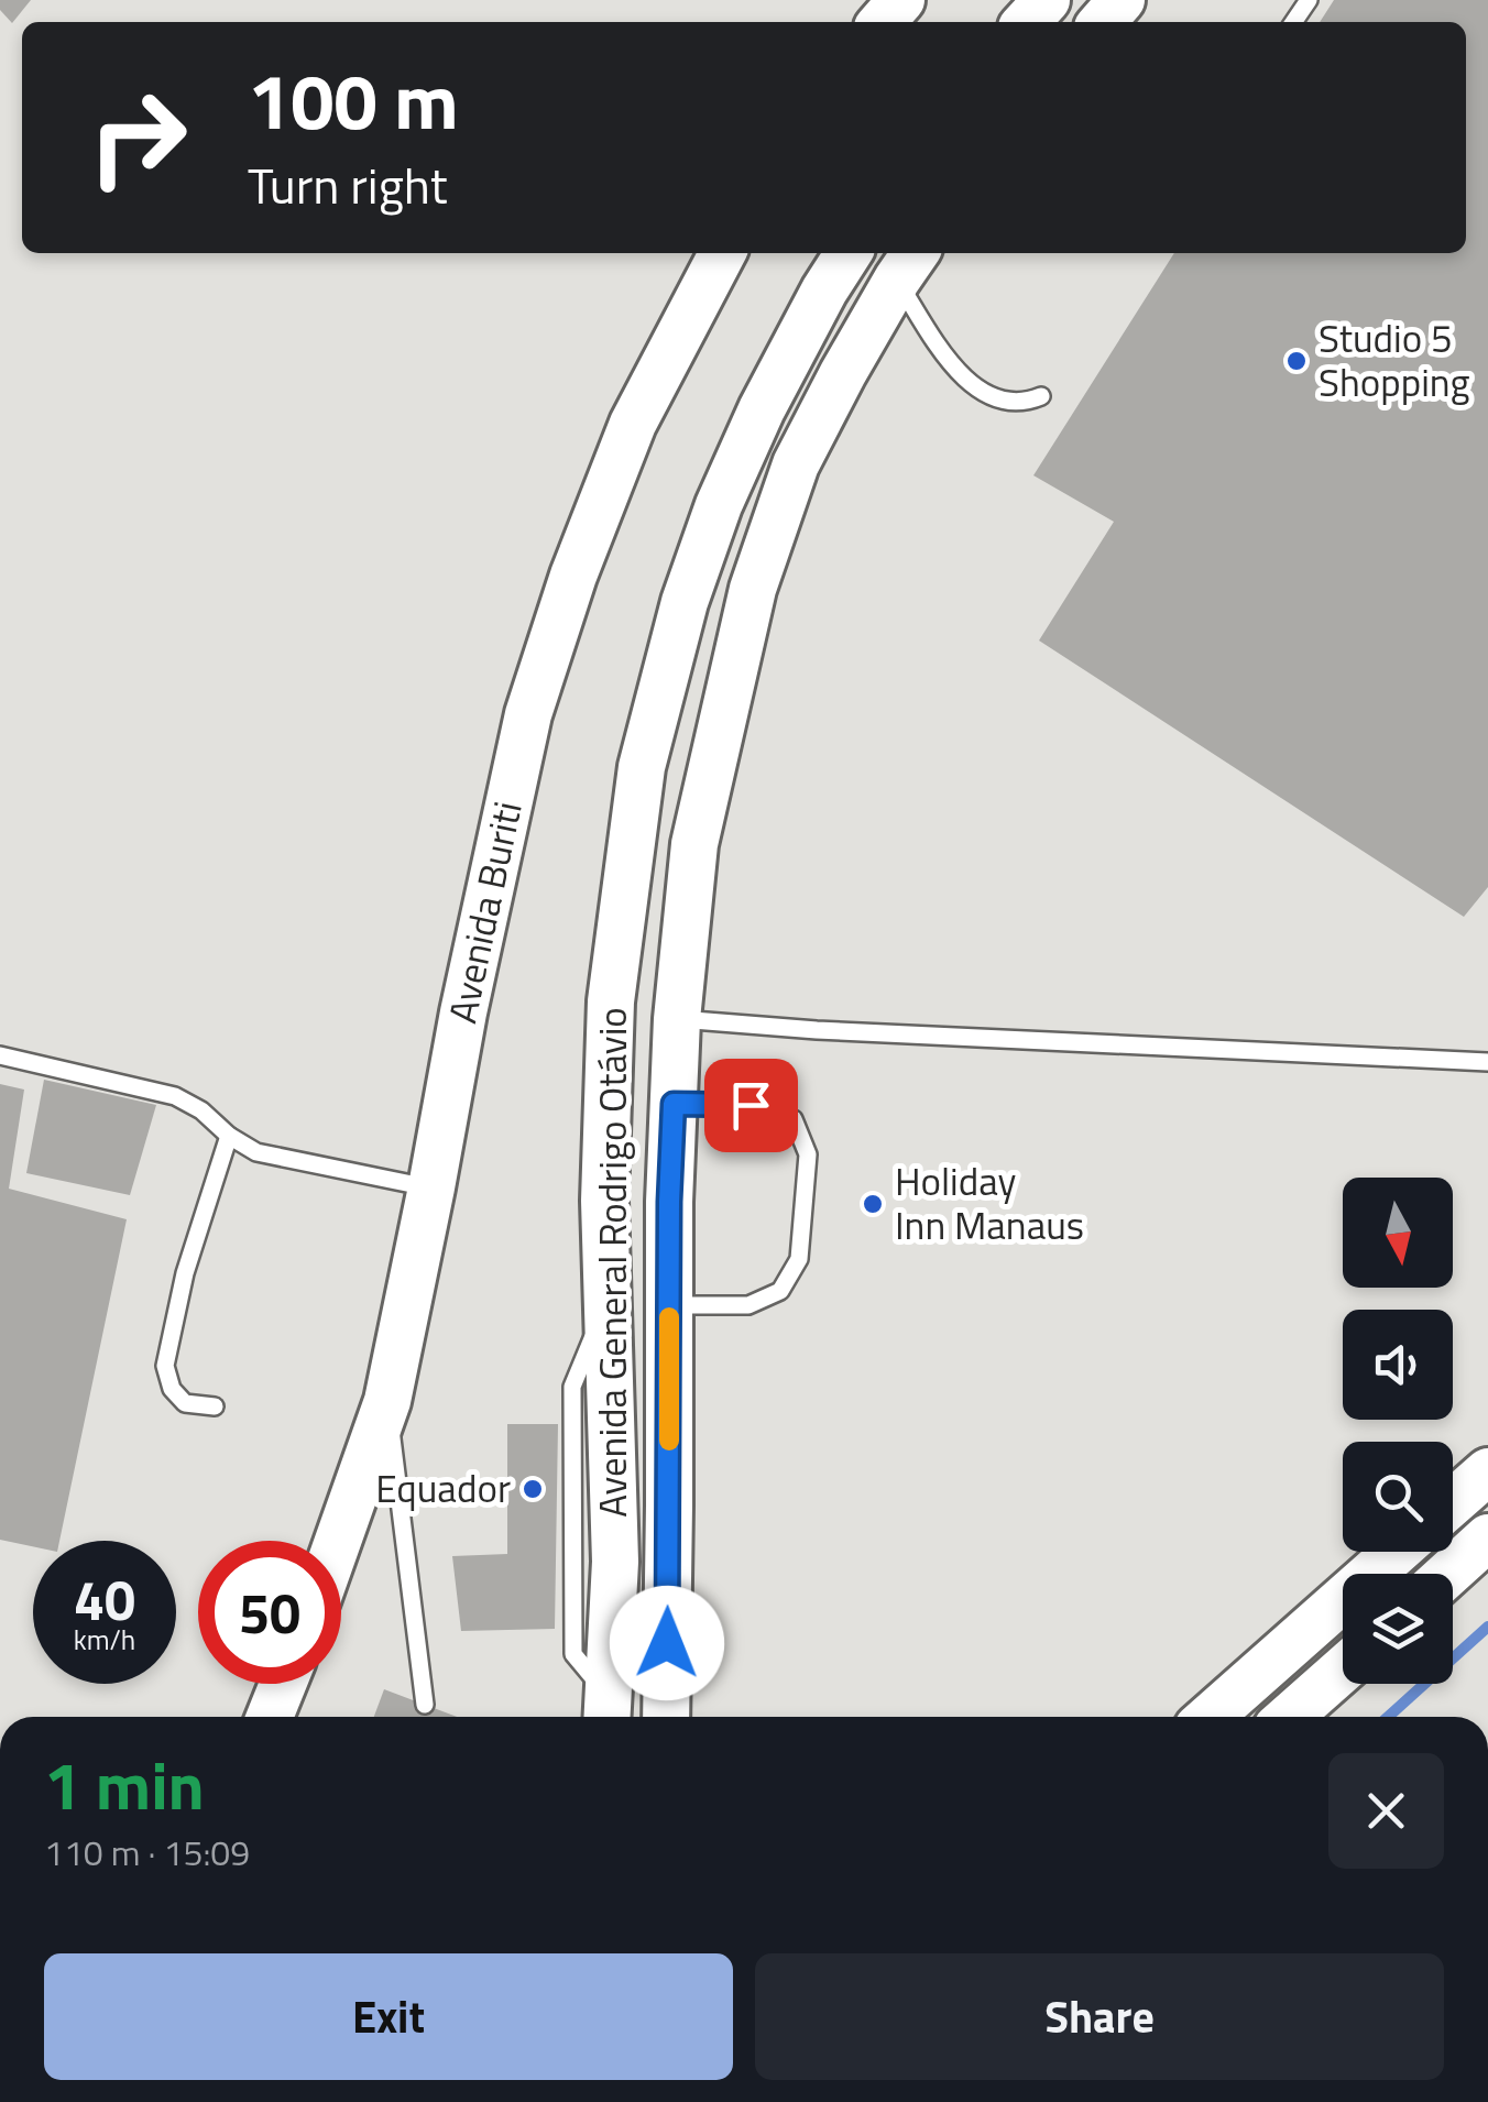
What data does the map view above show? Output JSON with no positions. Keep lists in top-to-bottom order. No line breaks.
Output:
{"streets":{"main road":["Avenida Buriti","Avenida General Rodrigo Otávio"]},"places":["Studio 5 Shopping","Holiday Inn Manaus","Equador"],"north":"bottom","page":{"turn":["100 m","Turn right"],"speed":"40 km/h","limit":"50","heading":["1 min","110 m · 15:09"],"buttons":["Exit","Share"]}}
